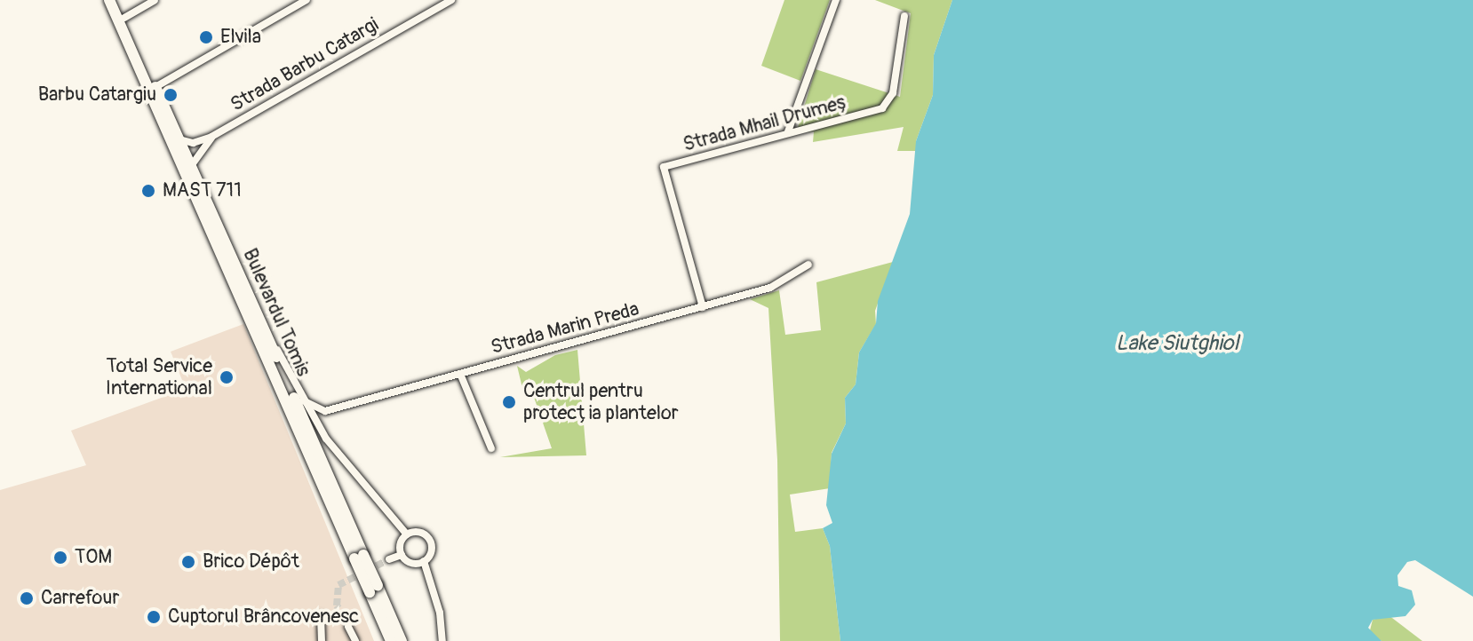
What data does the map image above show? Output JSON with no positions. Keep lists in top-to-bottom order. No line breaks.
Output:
{"streets":{"main road":["Bulevardul Tomis"],"street":["Strada Barbu Catargi","Strada Mhail Drumeș","Strada Marin Preda"]},"crossings":[["Strada Barbu Catargi","Bulevardul Tomis"],["Strada Mhail Drumeș","Strada Marin Preda"]],"water":["Lake Siutghiol"],"places":["Elvila","Barbu Catargiu","MAST 711","Total Service International","Centrul pentru protecția plantelor","TOM","Brico Dépôt","Carrefour","Cuptorul Brâncovenesc"]}
